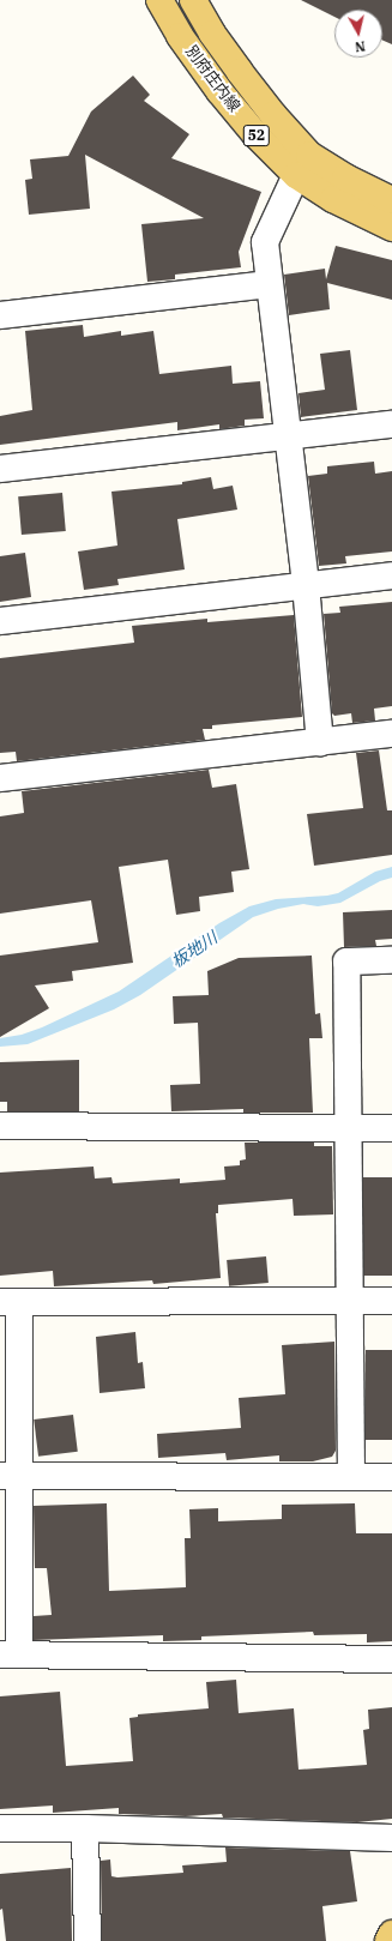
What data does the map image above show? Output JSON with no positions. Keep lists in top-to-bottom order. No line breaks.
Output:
{"streets":{"main road":["別府庄内線","52"]},"water":["板地川"],"north":"bottom"}
